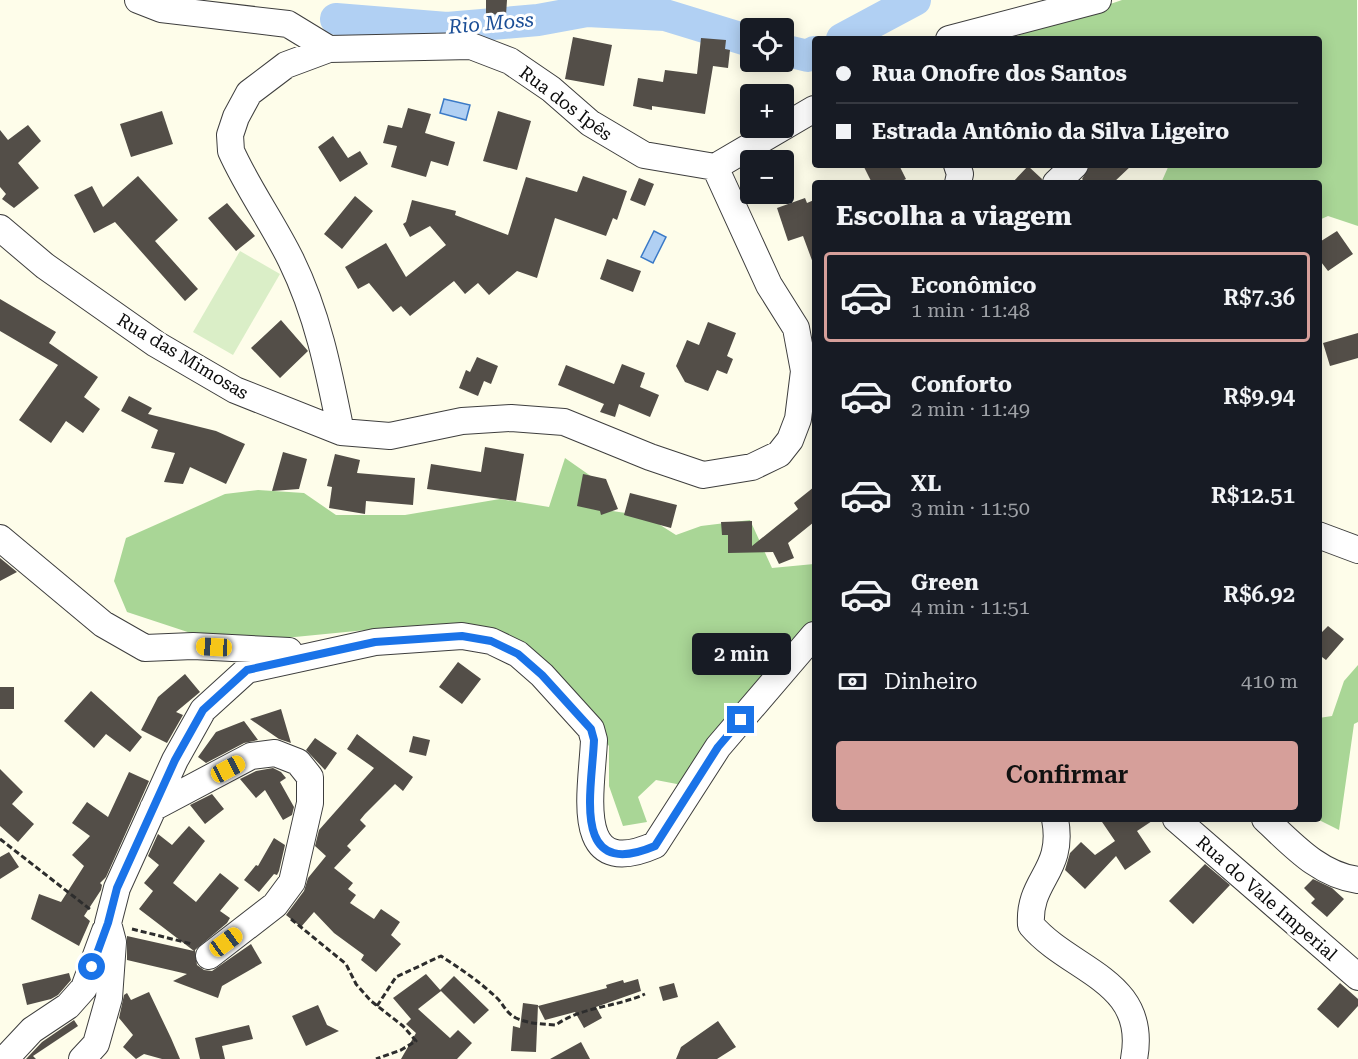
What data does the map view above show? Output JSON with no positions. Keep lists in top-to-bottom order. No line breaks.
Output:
{"streets":{"street":["Rua dos Ipês","Rua das Mimosas","Rua do Vale Imperial"]},"crossings":[["Rua dos Ipês","Rua das Mimosas"]],"water":["Rio Moss"],"page":{"map_buttons":["+","−"],"banner":["Rua Onofre dos Santos","Estrada Antônio da Silva Ligeiro"],"heading":"Escolha a viagem","list":[{"name":"Econômico","note":"1 min · 11:48","value":"R$7.36"},{"name":"Conforto","note":"2 min · 11:49","value":"R$9.94"},{"name":"XL","note":"3 min · 11:50","value":"R$12.51"},{"name":"Green","note":"4 min · 11:51","value":"R$6.92"}],"bubble":"2 min","pay":["Dinheiro","410 m"],"buttons":"Confirmar"}}
